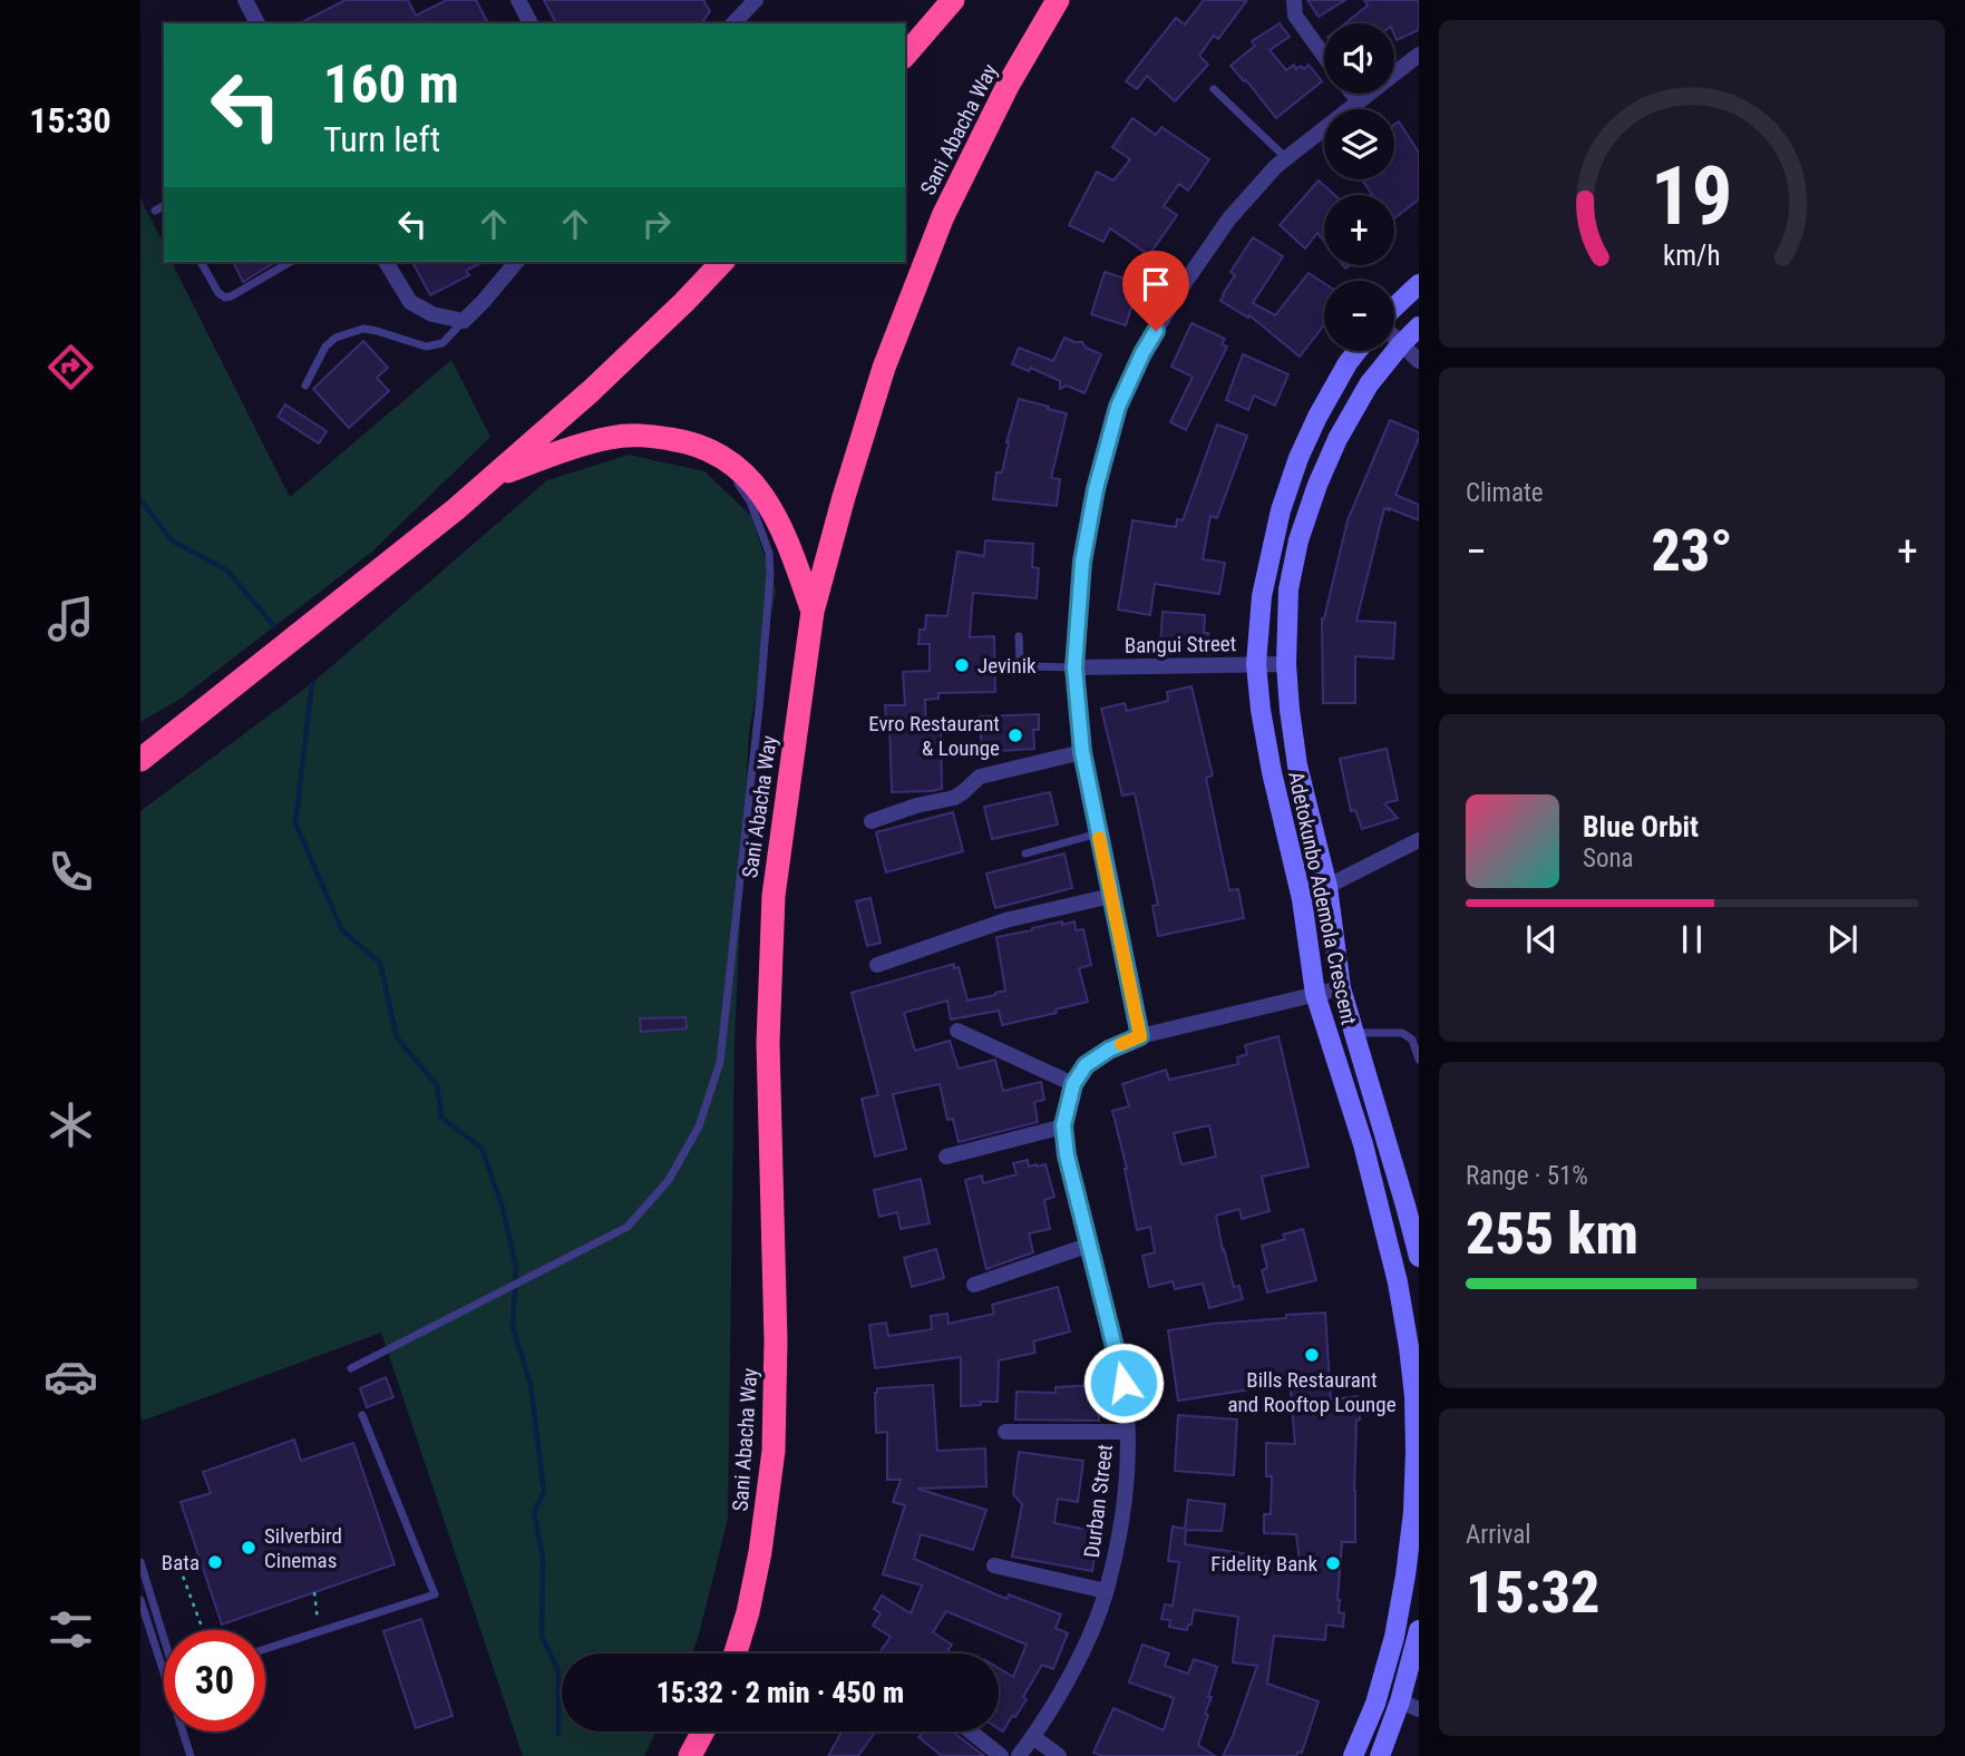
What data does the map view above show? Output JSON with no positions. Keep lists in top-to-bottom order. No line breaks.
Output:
{"streets":{"highway":["Sani Abacha Way"],"main road":["Adetokunbo Ademola Crescent"],"street":["Bangui Street","Durban Street"]},"crossings":[["Bangui Street","Adetokunbo Ademola Crescent"],["Adetokunbo Ademola Crescent","Durban Street"]],"places":["Jevinik","Evro Restaurant & Lounge","Bills Restaurant and Rooftop Lounge","Silverbird Cinemas","Bata","Fidelity Bank"],"page":{"tabs":"15:30","map_buttons":["+","−"],"turn":["160 m","Turn left"],"tile":["Climate",["Range · 51%","255 km"],["Arrival","15:32"]],"heat":["−","23°","+"],"song":["Blue Orbit","Sona"],"limit":"30","trip":"15:32 · 2 min · 450 m","gauge":["19","km/h"]}}
